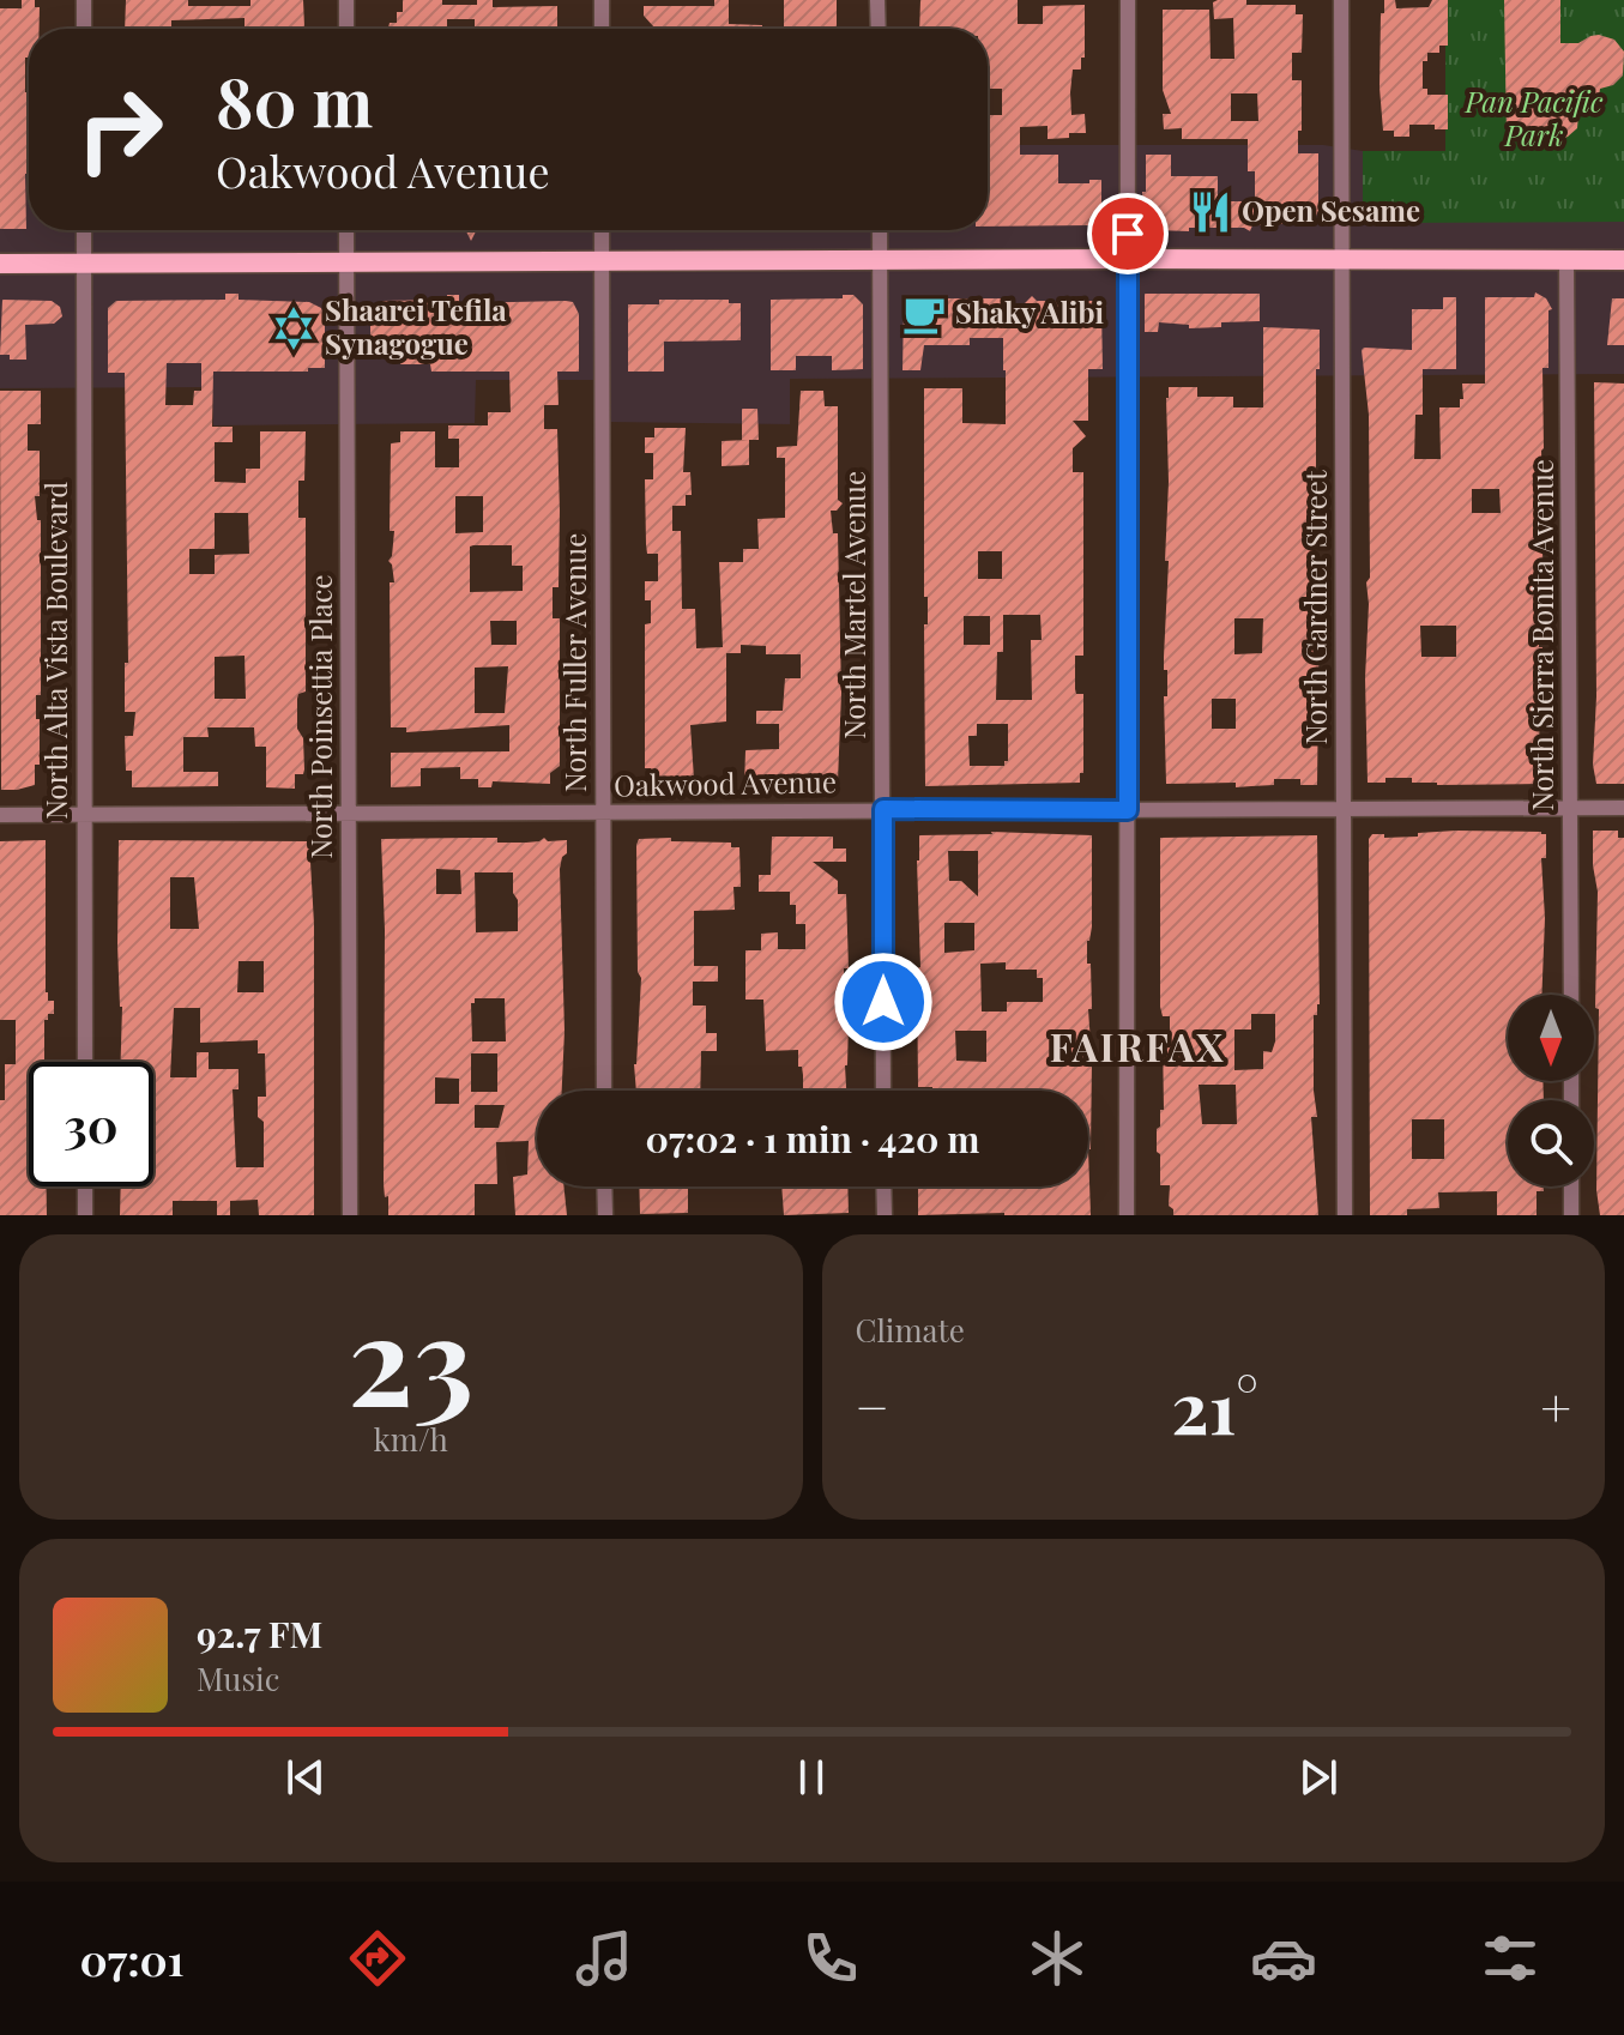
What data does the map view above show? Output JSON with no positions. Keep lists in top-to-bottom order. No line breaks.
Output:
{"streets":{"street":["North Martel Avenue","North Gardner Street","North Sierra Bonita Avenue","North Alta Vista Boulevard","North Fuller Avenue","North Poinsettia Place","Oakwood Avenue"]},"crossings":[["North Martel Avenue","Oakwood Avenue"],["North Gardner Street","Oakwood Avenue"],["North Sierra Bonita Avenue","Oakwood Avenue"],["North Alta Vista Boulevard","Oakwood Avenue"],["North Fuller Avenue","Oakwood Avenue"],["North Poinsettia Place","Oakwood Avenue"]],"districts":["FAIRFAX"],"parks":["Pan Pacific Park"],"places":{"restaurant":["Open Sesame"],"cafe":["Shaky Alibi"],"synagogue":["Shaarei Tefila Synagogue"]},"north":"bottom","page":{"turn":["80 m","Oakwood Avenue"],"limit":"30","trip":"07:02 · 1 min · 420 m","tile":[["23","km/h"],"Climate"],"heat":["−","21°","+"],"song":["92.7 FM","Music"],"tabs":"07:01"}}
